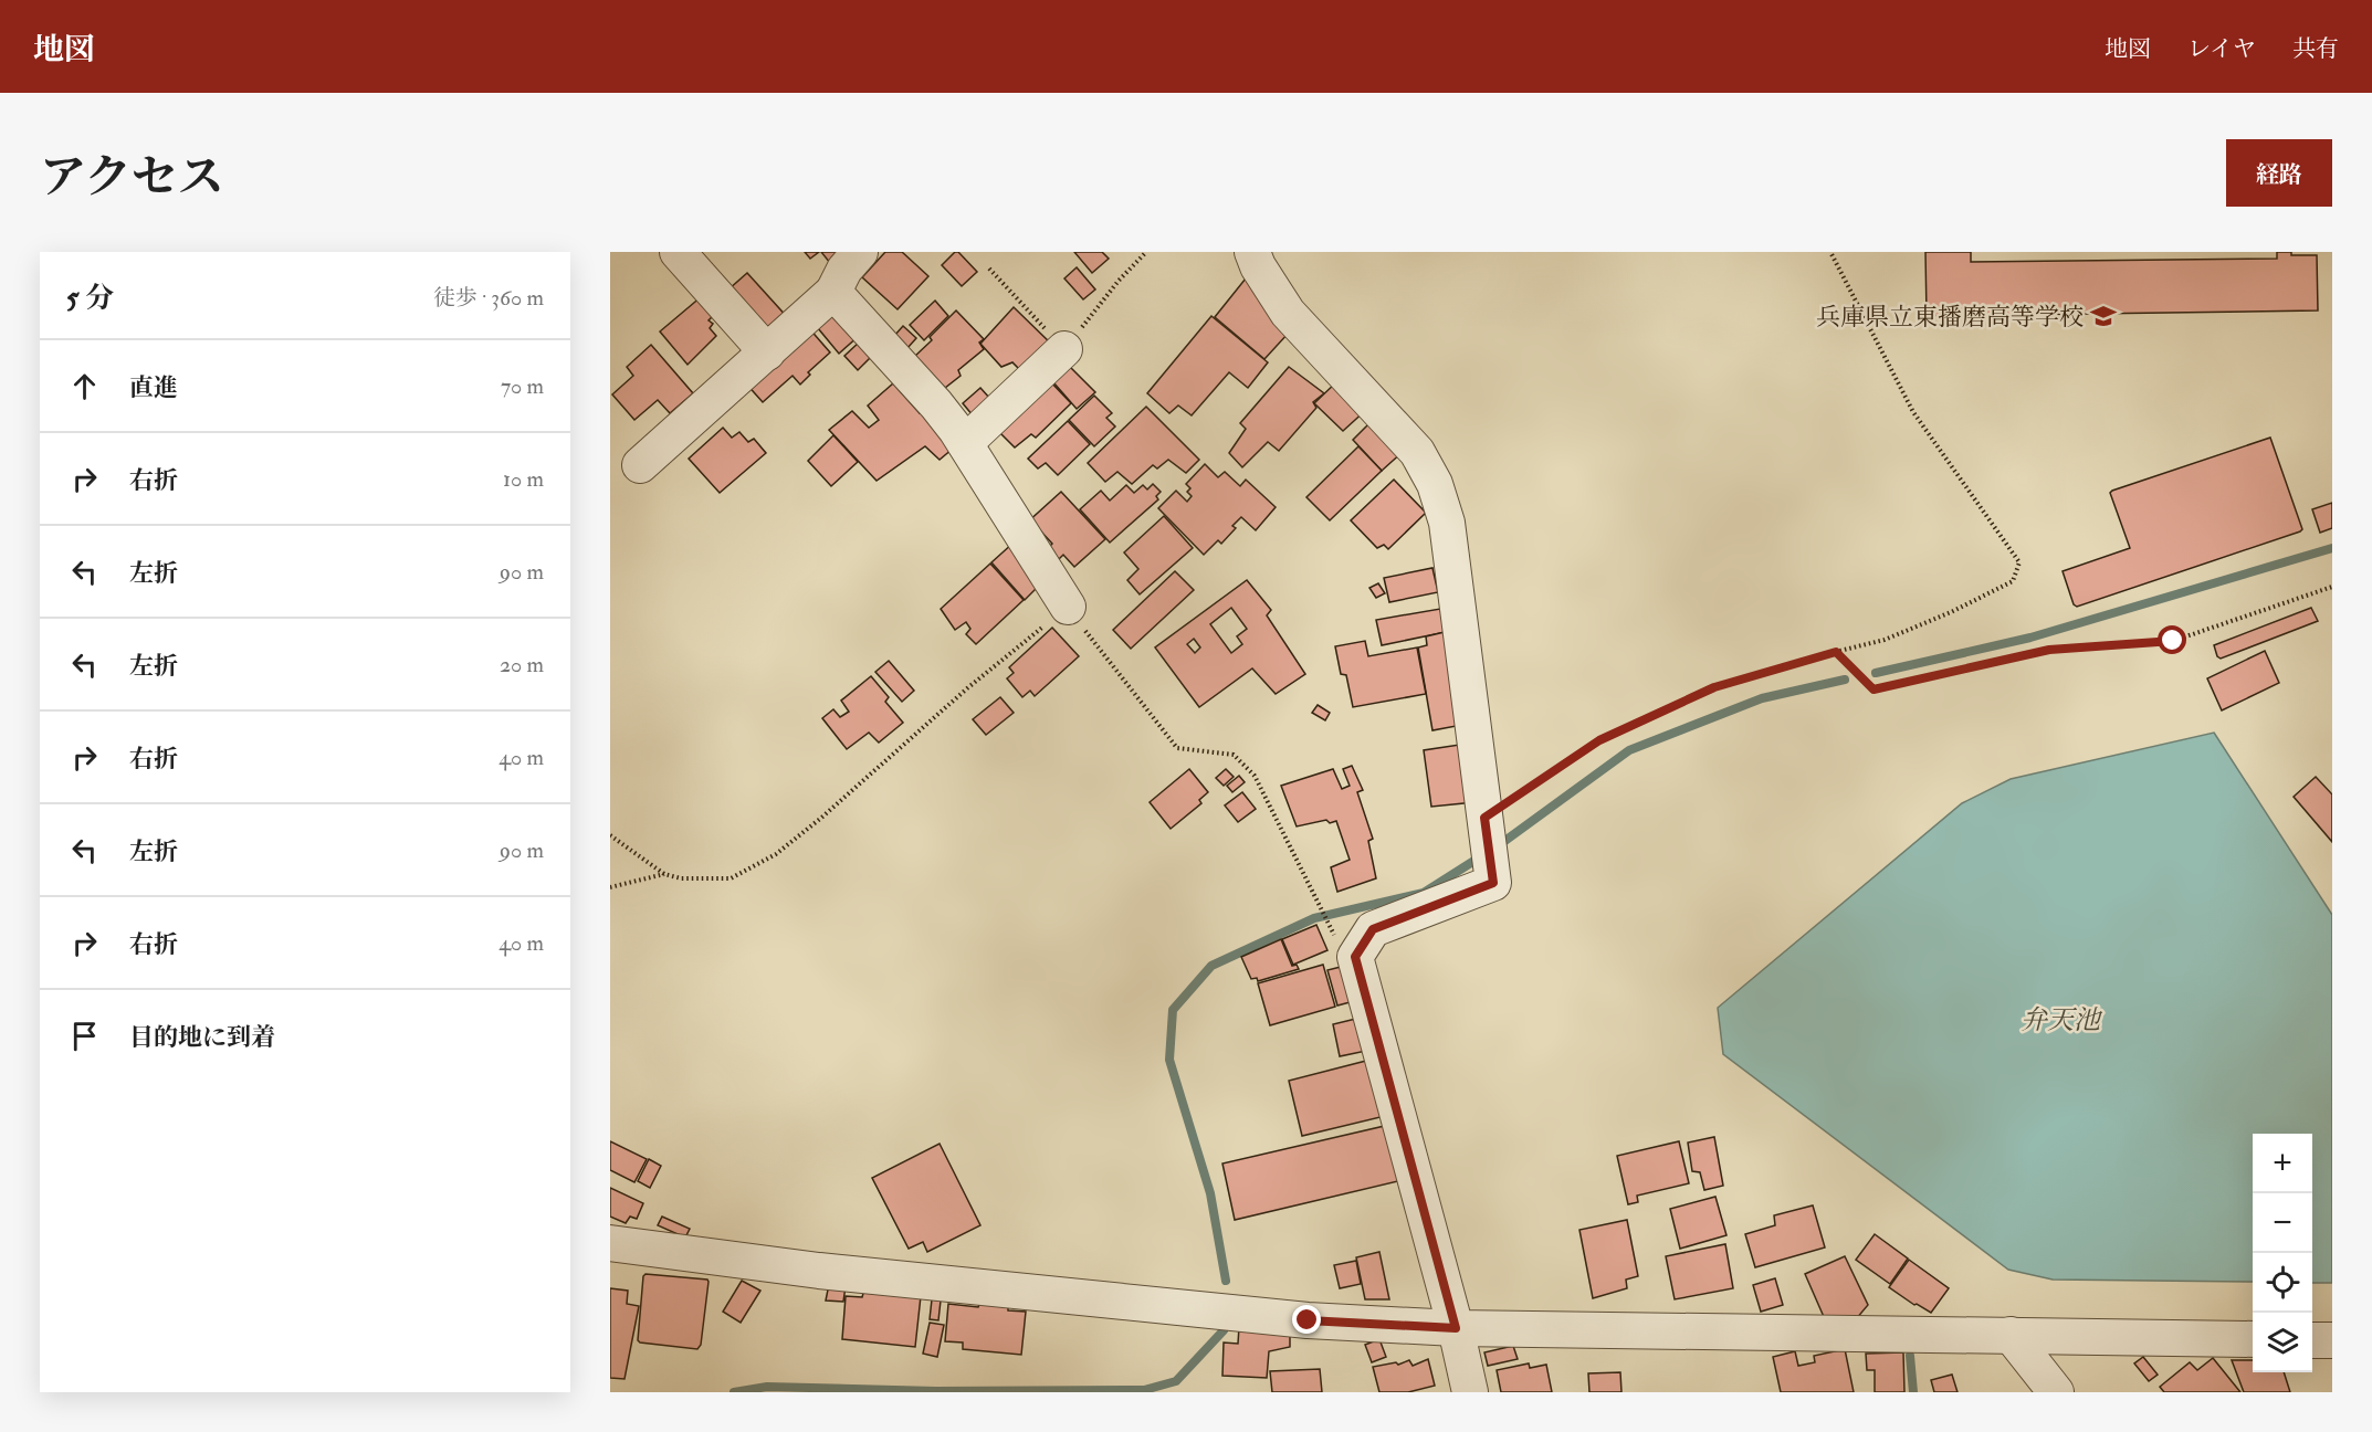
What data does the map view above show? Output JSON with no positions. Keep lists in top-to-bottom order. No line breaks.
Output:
{"water":["弁天池"],"places":{"school or university":["兵庫県立東播磨高等学校"]},"page":{"header":"地図","nav":["地図","レイヤ","共有"],"title":"アクセス","buttons":"経路","heading":["5 分","徒歩 · 360 m"],"list":[["直進","70 m"],["右折","10 m"],["左折","90 m"],["左折","20 m"],["右折","40 m"],["左折","90 m"],["右折","40 m"],"目的地に到着"],"map_buttons":["+","−"]}}
